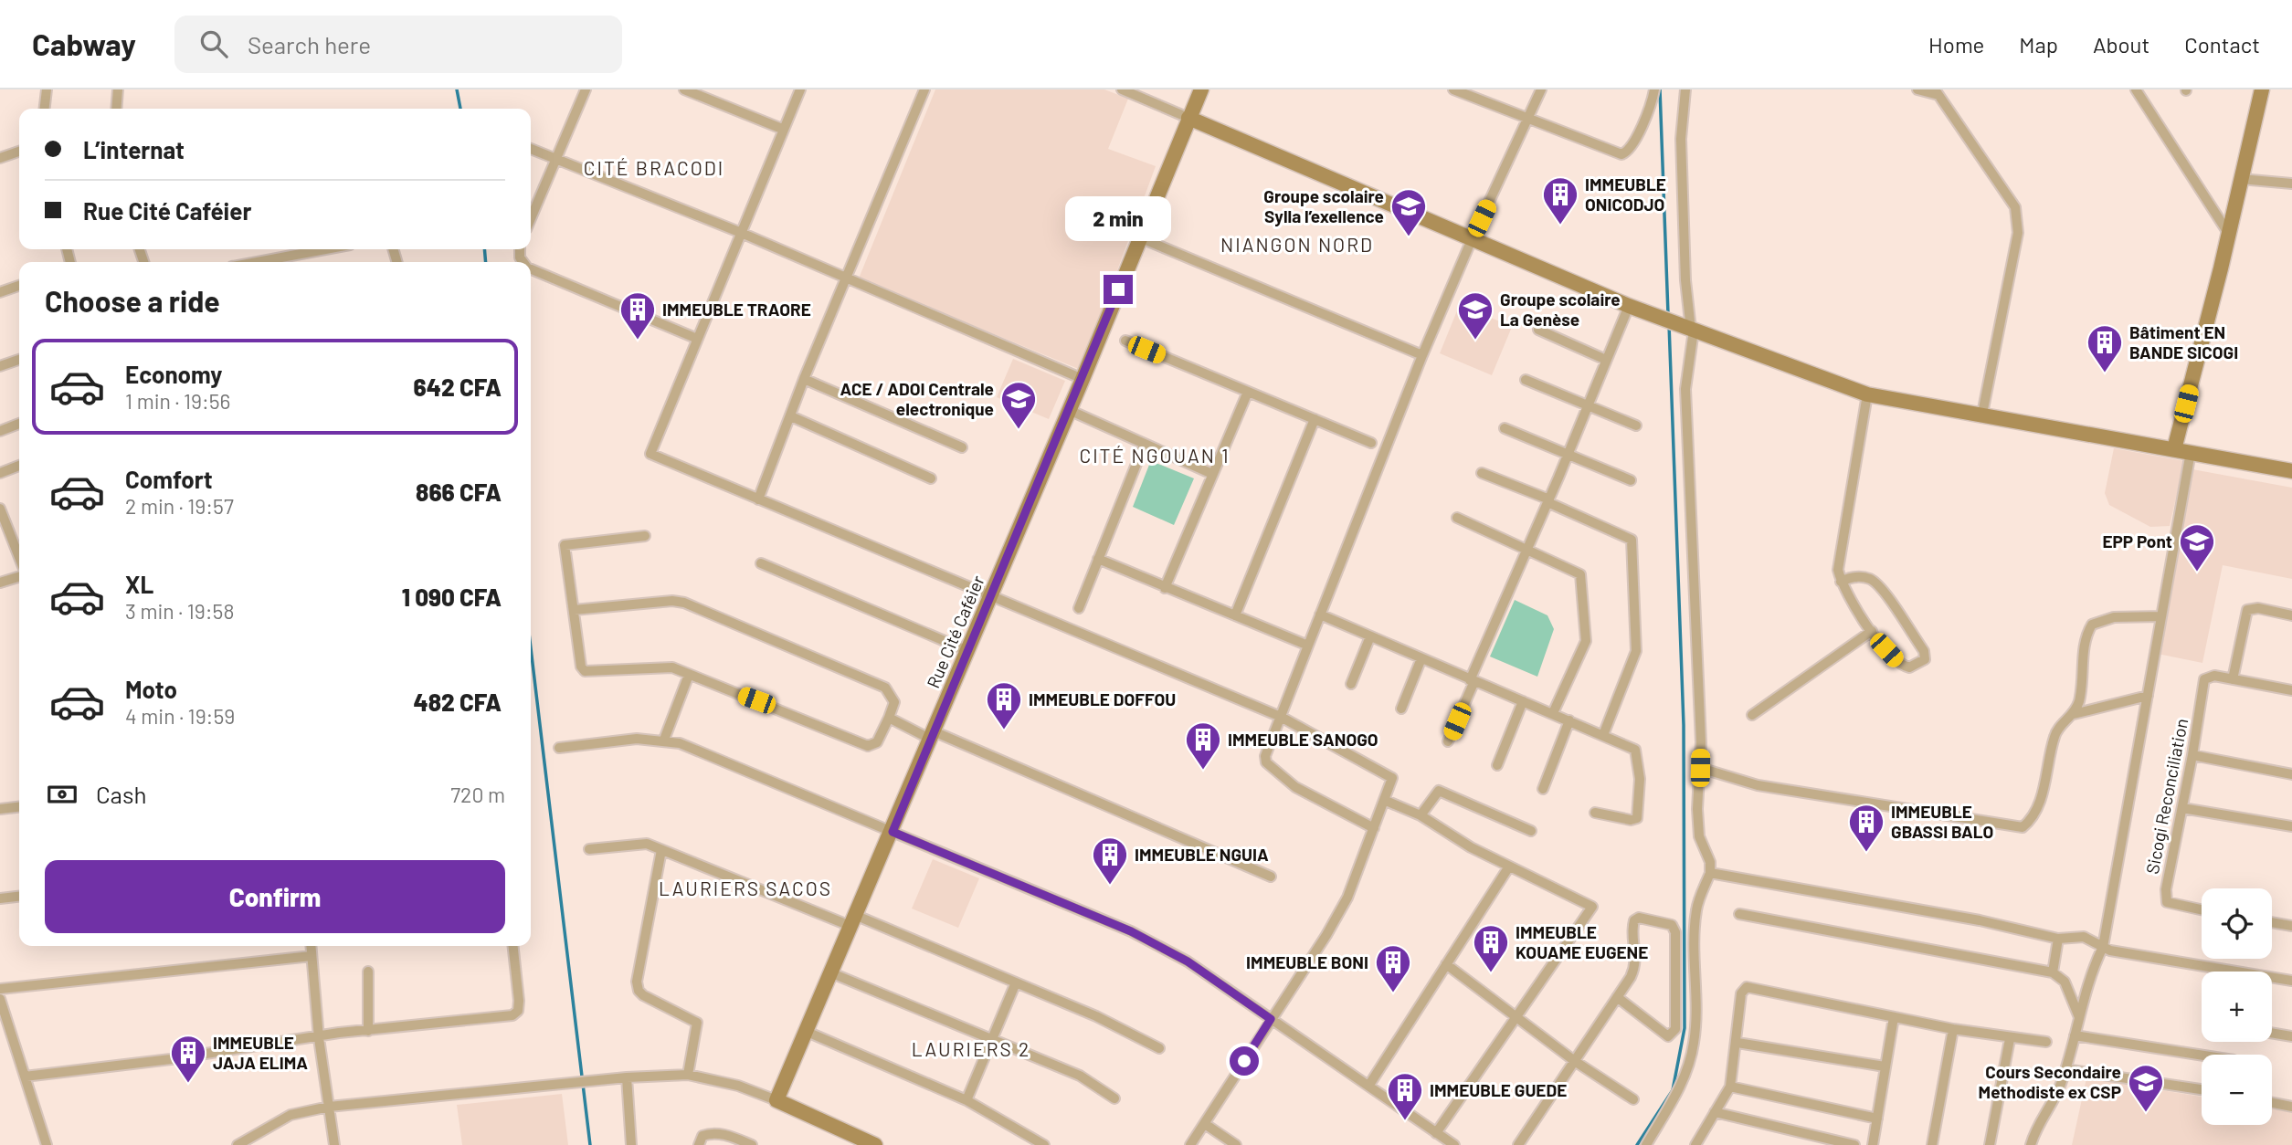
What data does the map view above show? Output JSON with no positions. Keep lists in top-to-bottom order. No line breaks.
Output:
{"streets":{"street":["Rue Cité Caféier","Sicogi Reconciliation"]},"districts":["CITÉ BRACODI","NIANGON NORD","CITÉ NGOUAN 1","LAURIERS SACOS","LAURIERS 2"],"places":{"building":["IMMEUBLE ONICODJO","IMMEUBLE TRAORE","Bâtiment EN BANDE SICOGI","IMMEUBLE DOFFOU","IMMEUBLE SANOGO","IMMEUBLE GBASSI BALO","IMMEUBLE NGUIA","IMMEUBLE KOUAME EUGENE","IMMEUBLE BONI","IMMEUBLE JAJA ELIMA","IMMEUBLE GUEDE"],"school or university":["Groupe scolaire Sylla l’exellence","Groupe scolaire La Genèse","ACE / ADOI Centrale electronique","EPP Pont","Cours Secondaire Methodiste ex CSP"]},"page":{"header":"Cabway","search":"Search here","nav":["Home","Map","About","Contact"],"banner":["L’internat","Rue Cité Caféier"],"bubble":"2 min","heading":"Choose a ride","list":[{"name":"Economy","note":"1 min · 19:56","value":"642 CFA"},{"name":"Comfort","note":"2 min · 19:57","value":"866 CFA"},{"name":"XL","note":"3 min · 19:58","value":"1 090 CFA"},{"name":"Moto","note":"4 min · 19:59","value":"482 CFA"}],"pay":["Cash","720 m"],"buttons":"Confirm","map_buttons":["+","−"]}}
